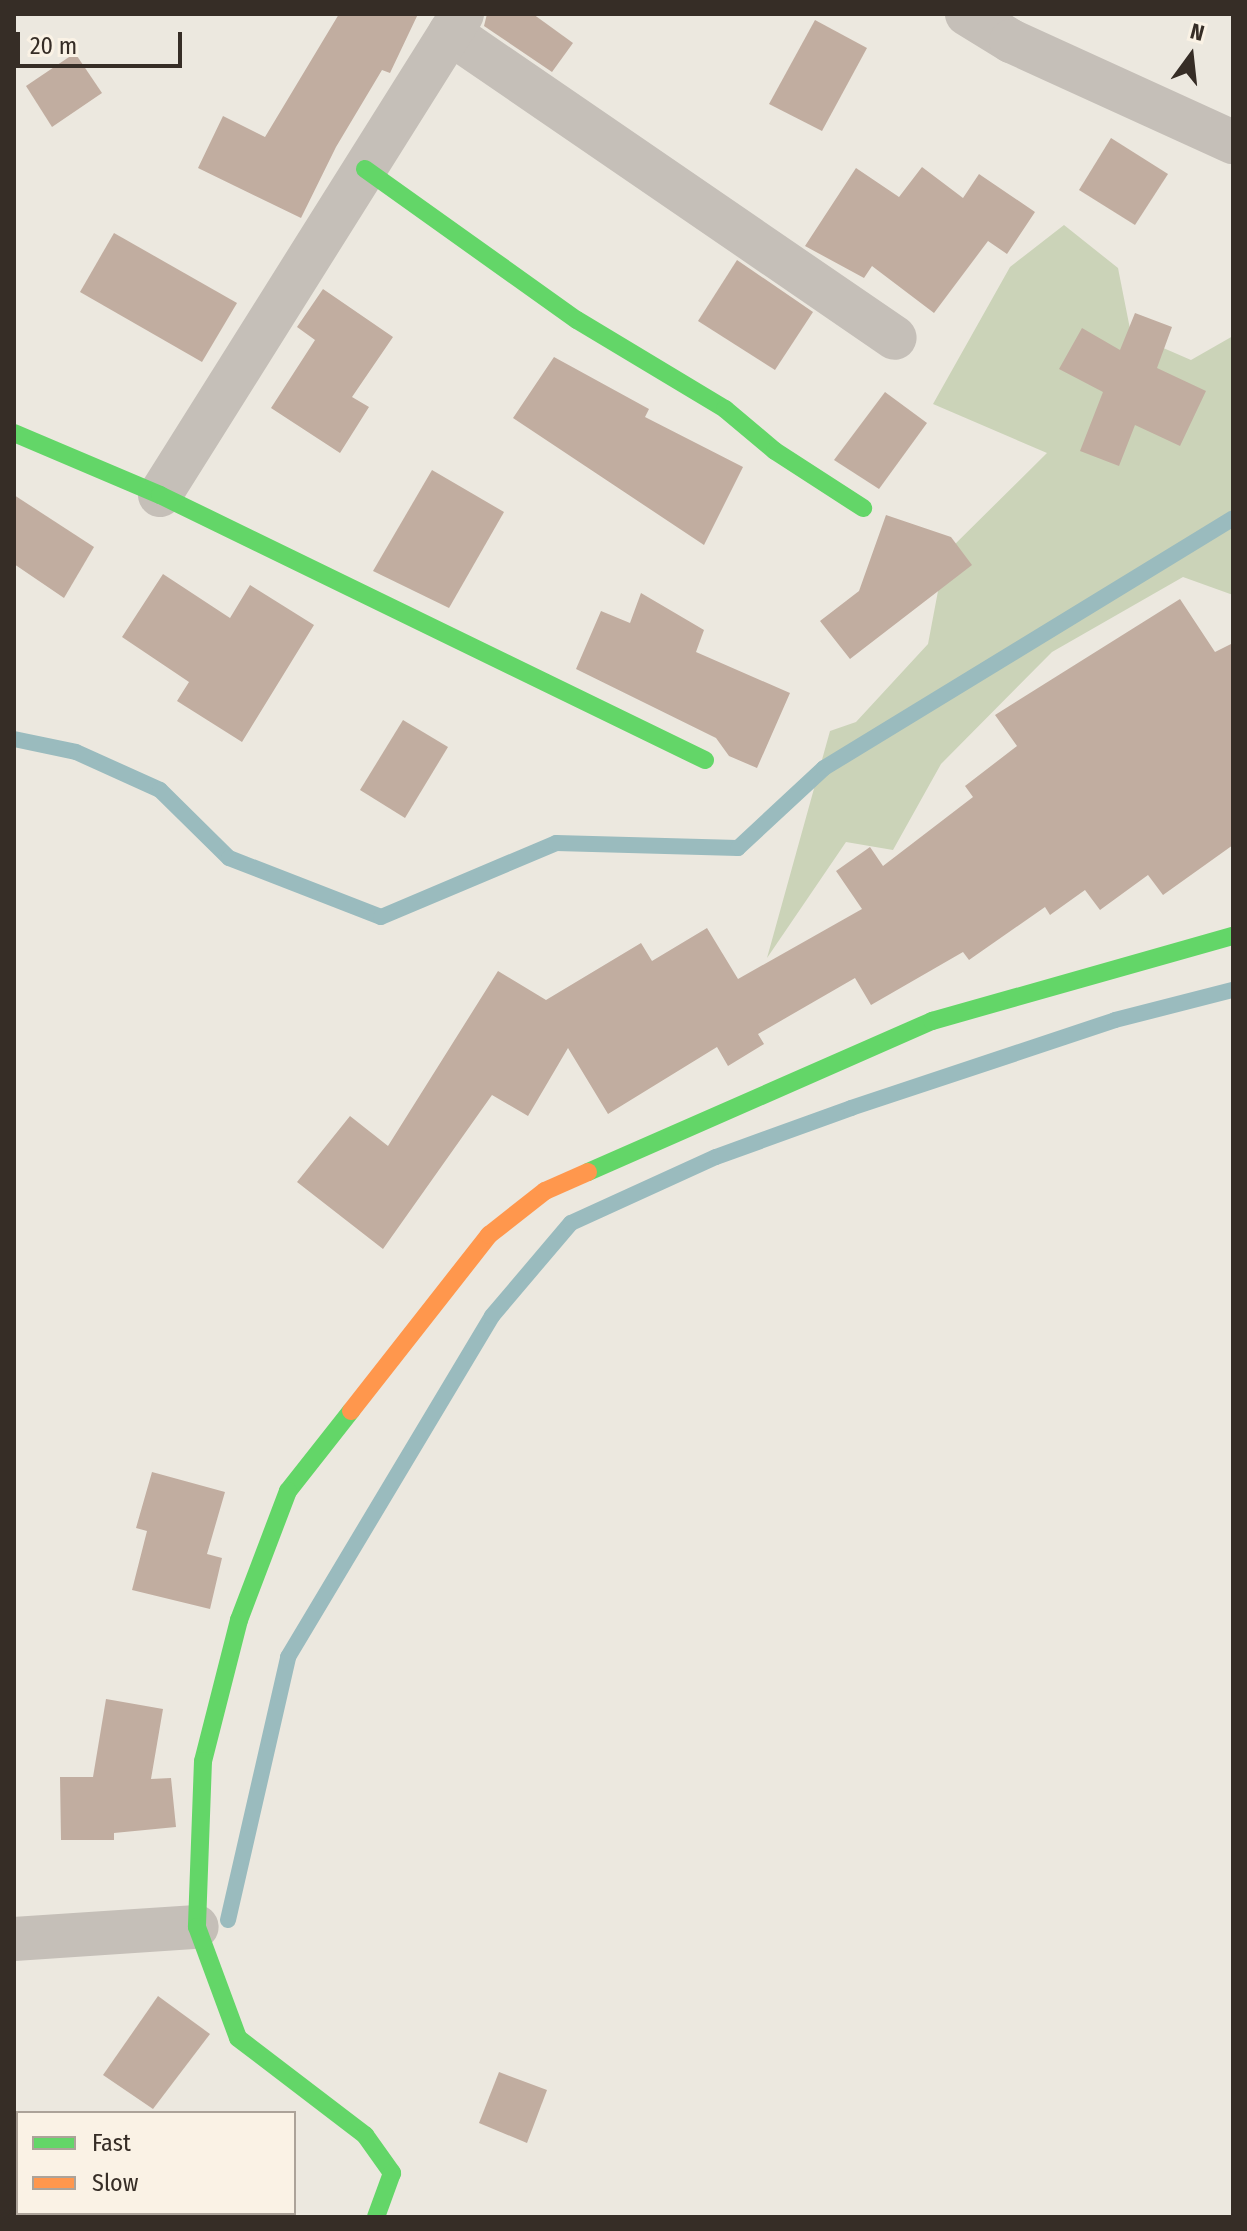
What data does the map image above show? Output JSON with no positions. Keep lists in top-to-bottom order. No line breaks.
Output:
{"legend":["Fast","Slow"],"scale_bar":"20 m","north":"top"}
